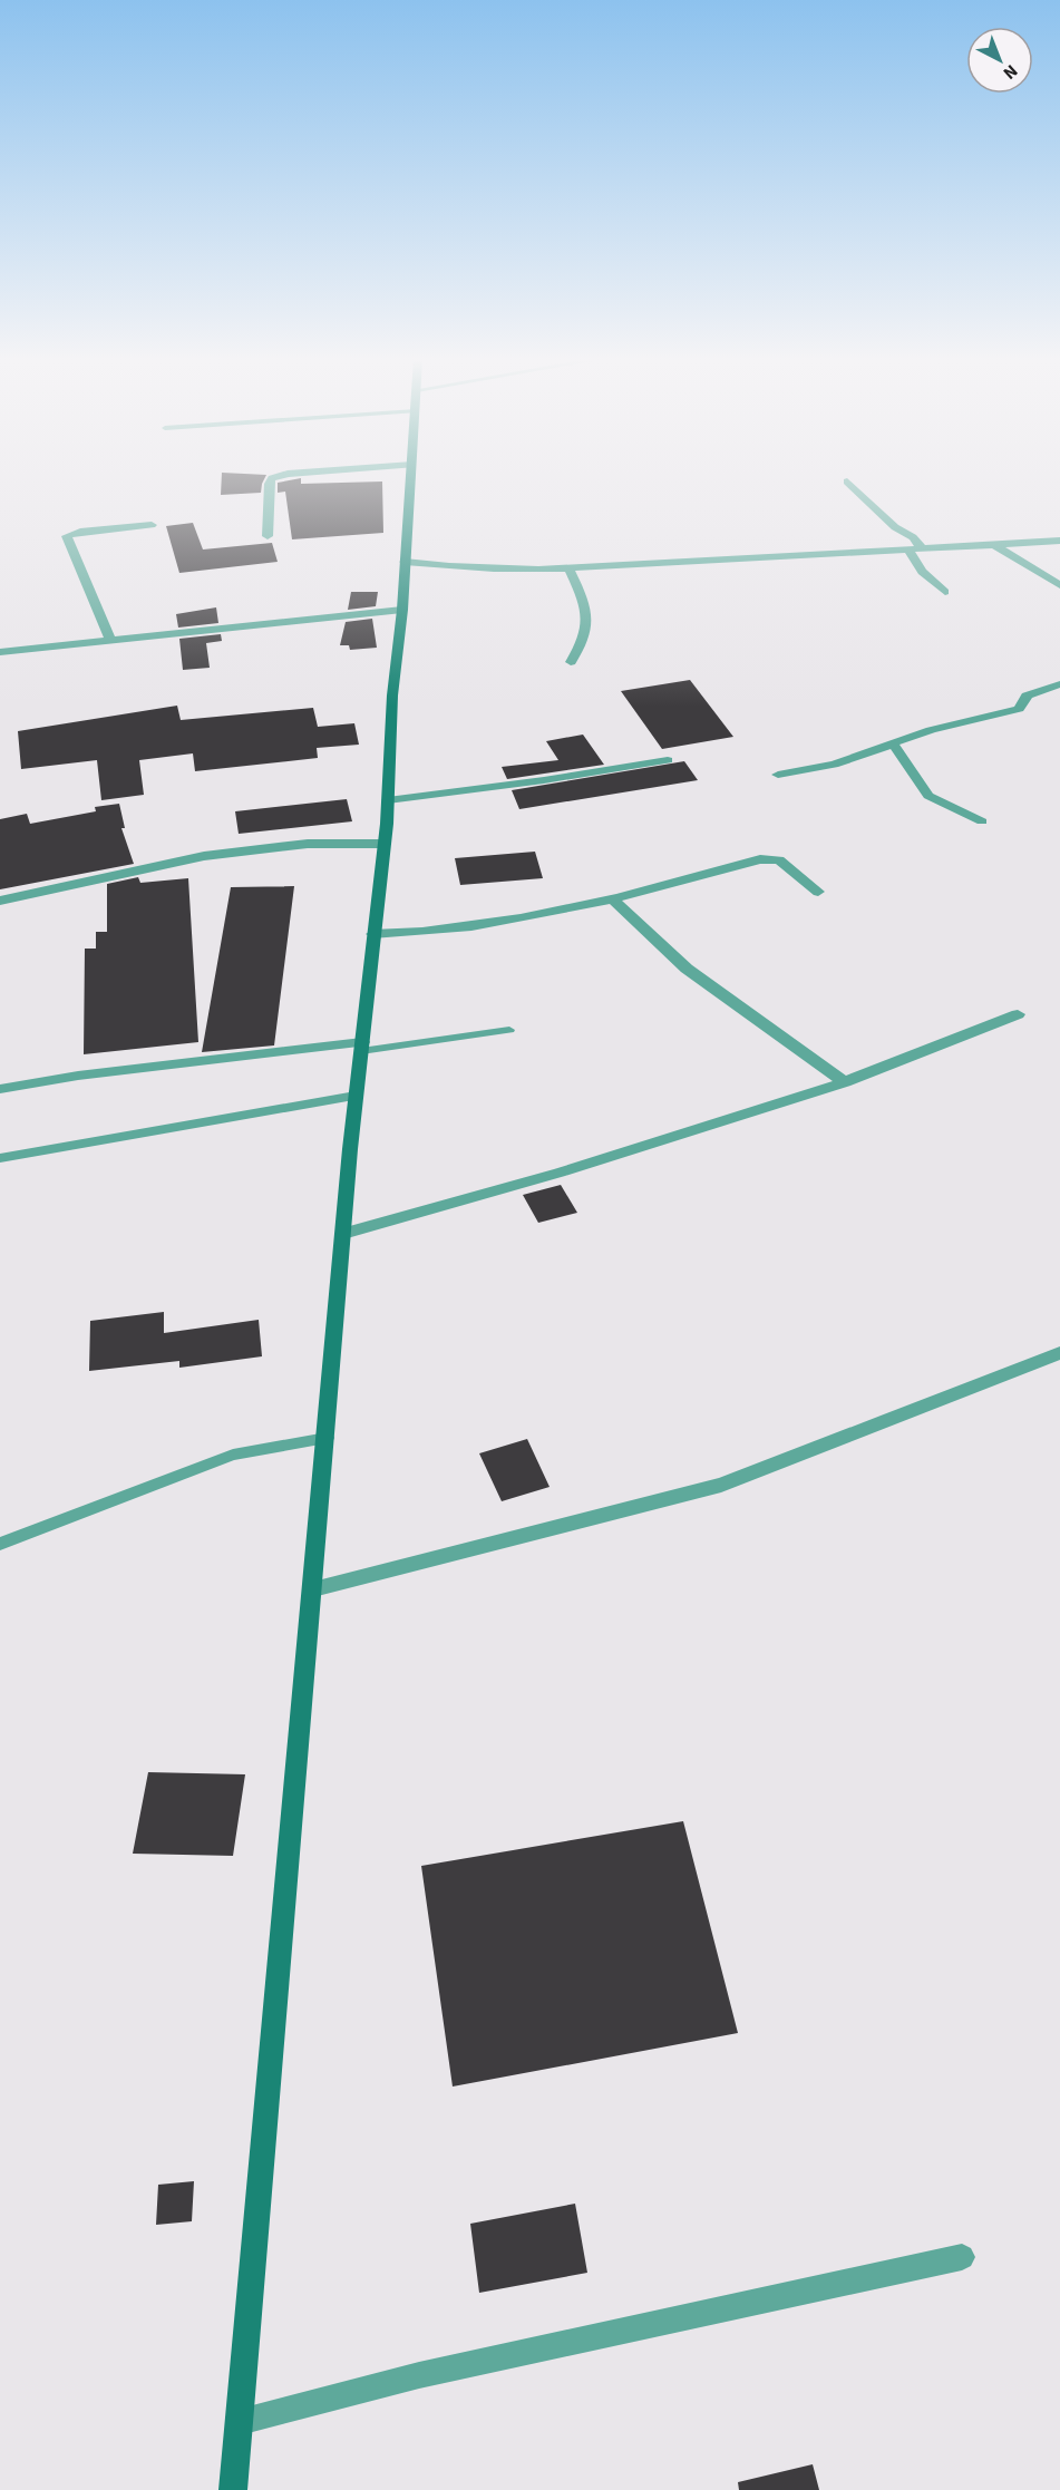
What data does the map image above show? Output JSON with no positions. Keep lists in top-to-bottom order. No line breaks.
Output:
{"north":"bottom right"}
